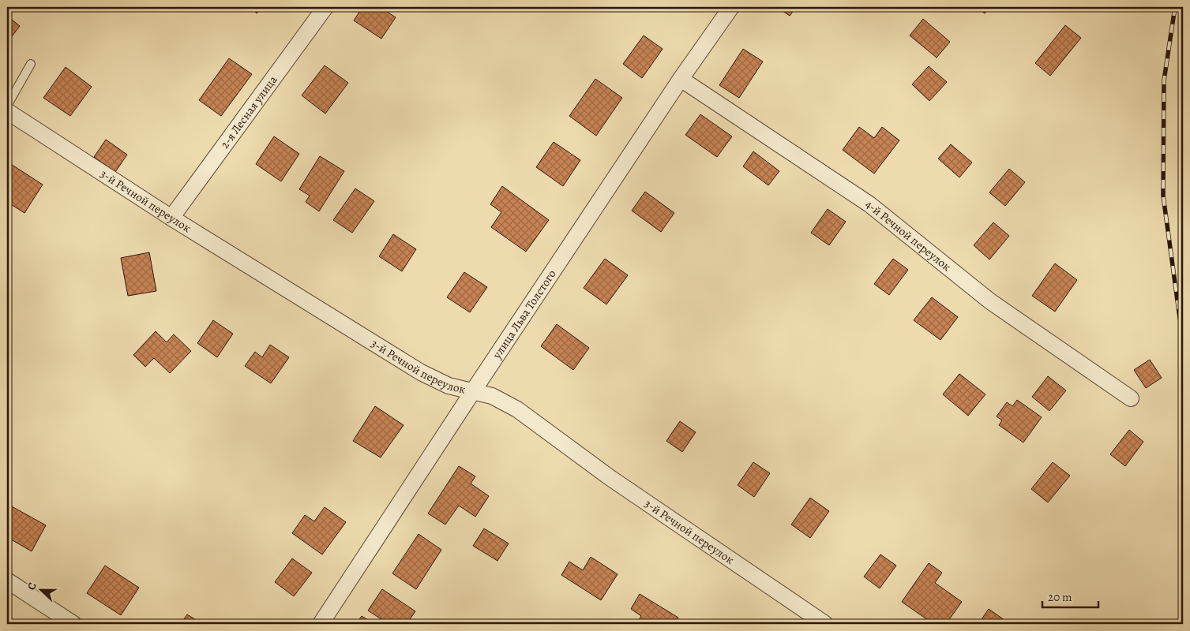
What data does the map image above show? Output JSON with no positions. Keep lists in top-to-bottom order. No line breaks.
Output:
{"streets":{"street":["2-я Лесная улица","3-й Речной переулок","4-й Речной переулок","улица Льва Толстого"]},"crossings":[["2-я Лесная улица","3-й Речной переулок"],["3-й Речной переулок","улица Льва Толстого"],["4-й Речной переулок","улица Льва Толстого"]],"scale_bar":"20 m","north":"left"}
